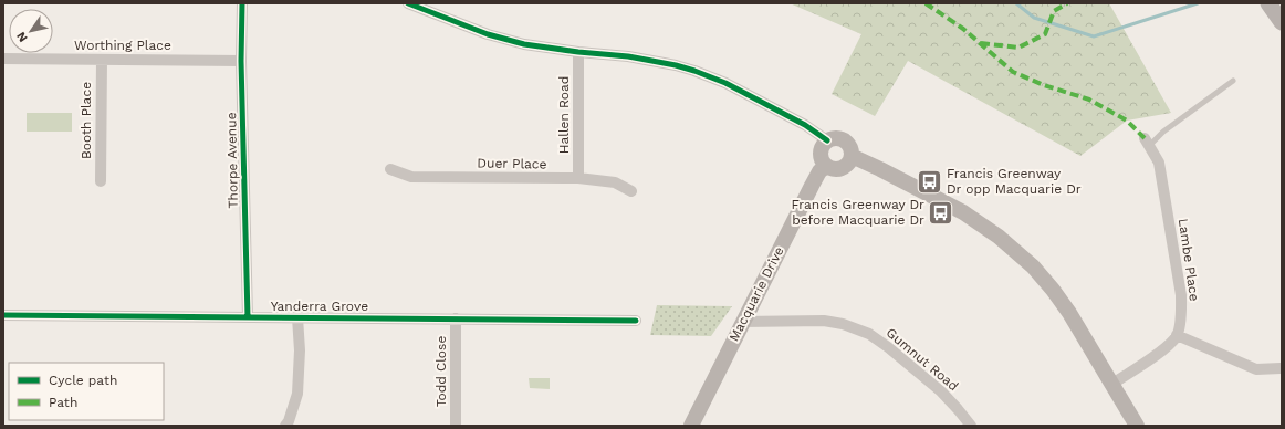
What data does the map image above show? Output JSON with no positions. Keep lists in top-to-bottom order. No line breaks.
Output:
{"streets":{"main road":["Macquarie Drive"],"street":["Worthing Place","Hallen Road","Booth Place","Thorpe Avenue","Duer Place","Lambe Place","Yanderra Grove","Gumnut Road","Todd Close"]},"crossings":[["Worthing Place","Booth Place"],["Worthing Place","Thorpe Avenue"],["Hallen Road","Duer Place"],["Thorpe Avenue","Yanderra Grove"],["Macquarie Drive","Gumnut Road"],["Yanderra Grove","Todd Close"]],"places":{"bus stop":["Francis Greenway Dr opp Macquarie Dr","Francis Greenway Dr before Macquarie Dr"]},"legend":["Cycle path","Path"],"north":"bottom left"}
